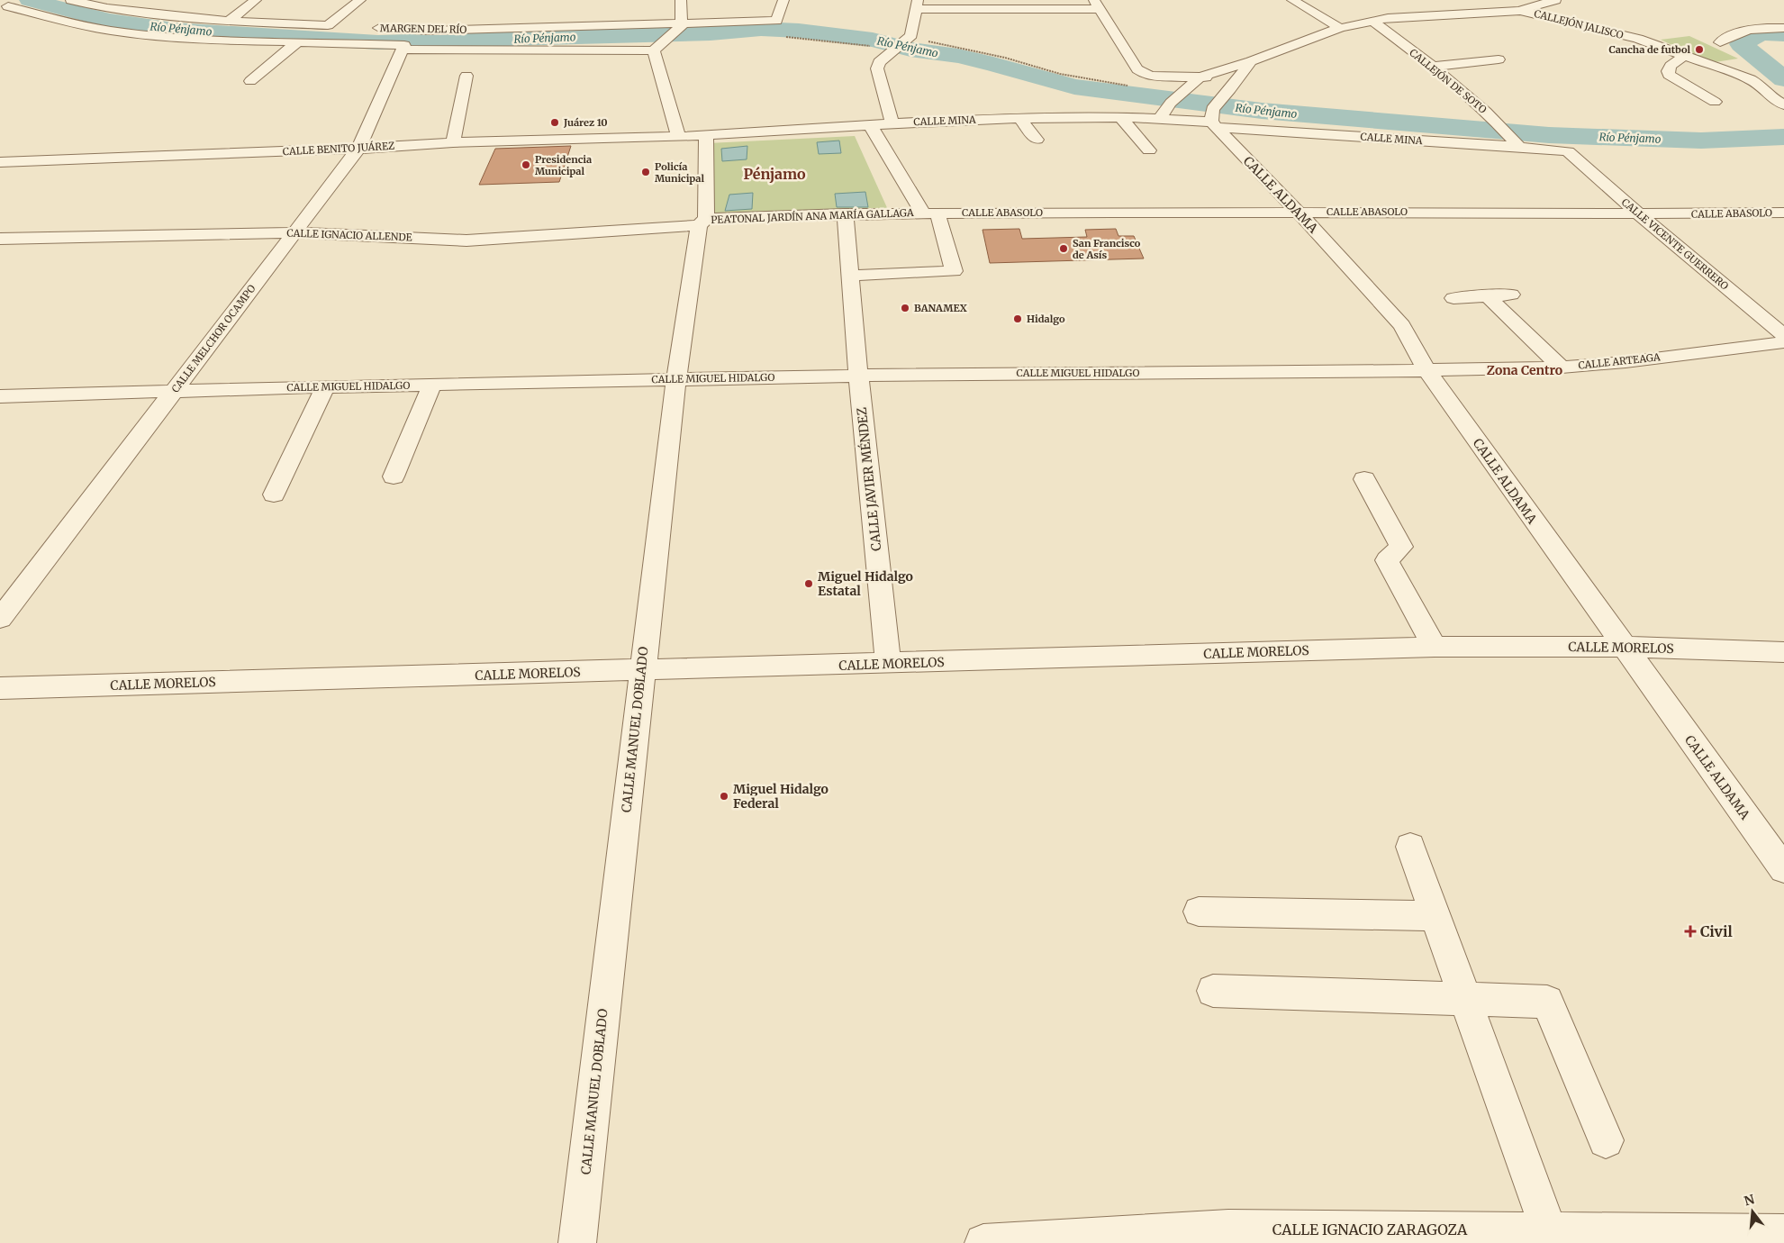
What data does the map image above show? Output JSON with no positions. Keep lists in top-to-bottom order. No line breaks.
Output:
{"streets":{"street":["CALLEJÓN JALISCO","MARGEN DEL RÍO","CALLEJÓN DE SOTO","CALLE MINA","CALLE BENITO JUÁREZ","CALLE ALDAMA","CALLE ABASOLO","PEATONAL JARDÍN ANA MARÍA GALLAGA","CALLE IGNACIO ALLENDE","CALLE VICENTE GUERRERO","CALLE MELCHOR OCAMPO","CALLE ARTEAGA","CALLE MIGUEL HIDALGO","CALLE JAVIER MÉNDEZ","CALLE MORELOS","CALLE MANUEL DOBLADO","CALLE IGNACIO ZARAGOZA"]},"crossings":[["CALLEJÓN DE SOTO","CALLE MINA"],["CALLE MINA","CALLE BENITO JUÁREZ"],["CALLE MINA","CALLE ALDAMA"],["CALLE MINA","PEATONAL JARDÍN ANA MARÍA GALLAGA"],["CALLE MINA","CALLE VICENTE GUERRERO"],["CALLE MINA","CALLE MANUEL DOBLADO"],["CALLE BENITO JUÁREZ","CALLE MELCHOR OCAMPO"],["CALLE ALDAMA","CALLE ABASOLO"],["CALLE ALDAMA","CALLE ARTEAGA"],["CALLE ALDAMA","CALLE MIGUEL HIDALGO"],["CALLE ALDAMA","CALLE MORELOS"],["CALLE ABASOLO","PEATONAL JARDÍN ANA MARÍA GALLAGA"],["CALLE ABASOLO","CALLE VICENTE GUERRERO"],["PEATONAL JARDÍN ANA MARÍA GALLAGA","CALLE IGNACIO ALLENDE"],["PEATONAL JARDÍN ANA MARÍA GALLAGA","CALLE JAVIER MÉNDEZ"],["PEATONAL JARDÍN ANA MARÍA GALLAGA","CALLE MANUEL DOBLADO"],["CALLE IGNACIO ALLENDE","CALLE MELCHOR OCAMPO"],["CALLE IGNACIO ALLENDE","CALLE MANUEL DOBLADO"],["CALLE MELCHOR OCAMPO","CALLE MIGUEL HIDALGO"],["CALLE ARTEAGA","CALLE MIGUEL HIDALGO"],["CALLE MIGUEL HIDALGO","CALLE JAVIER MÉNDEZ"],["CALLE MIGUEL HIDALGO","CALLE MANUEL DOBLADO"],["CALLE JAVIER MÉNDEZ","CALLE MORELOS"],["CALLE MORELOS","CALLE MANUEL DOBLADO"]],"districts":["Pénjamo","Zona Centro"],"water":["Río Pénjamo"],"places":{"other":["Cancha de futbol","Juárez 10","Presidencia Municipal","Policía Municipal","San Francisco de Asís","BANAMEX","Hidalgo","Miguel Hidalgo Estatal","Miguel Hidalgo Federal"],"health":["Civil"]},"north":"top"}
